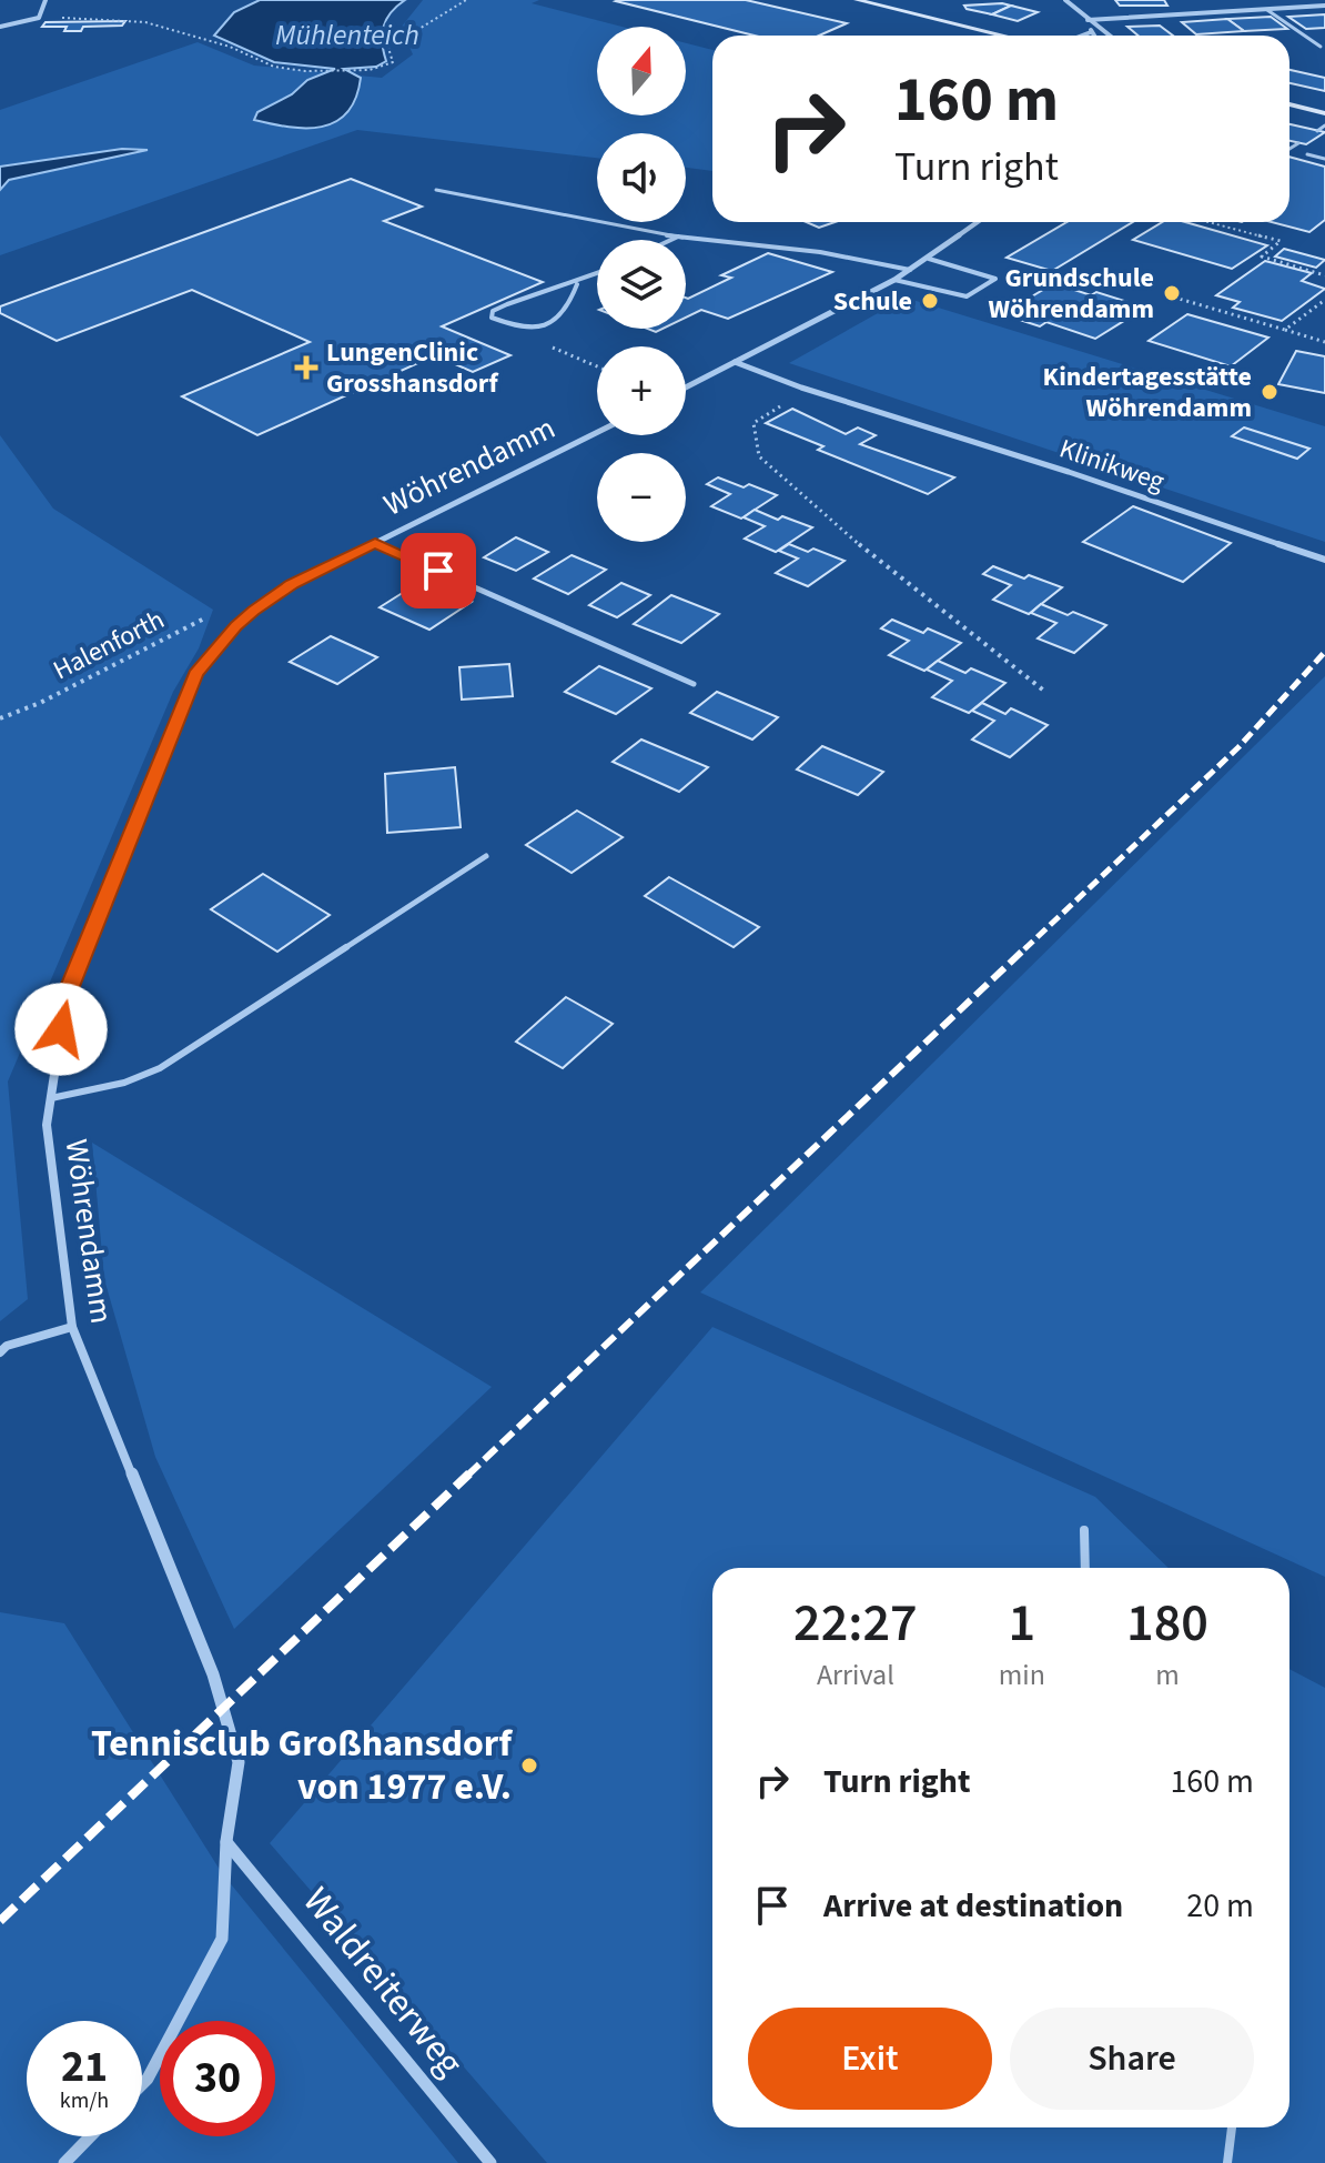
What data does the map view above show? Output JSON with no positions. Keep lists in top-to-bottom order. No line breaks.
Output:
{"streets":{"street":["Klinikweg","Wöhrendamm","Waldreiterweg"],"path":["Halenforth"]},"crossings":[["Wöhrendamm","Waldreiterweg"]],"water":["Mühlenteich"],"places":{"other":["Grundschule Wöhrendamm","Schule","Kindertagesstätte Wöhrendamm","Tennisclub Großhansdorf von 1977 e.V."],"health":["LungenClinic Grosshansdorf"]},"north":"top","page":{"map_buttons":["+","−"],"turn":["160 m","Turn right"],"eta":["22:27","Arrival","1","min","180","m"],"list":[{"name":"Turn right","value":"160 m"},{"name":"Arrive at destination","value":"20 m"}],"buttons":["Exit","Share"],"speed":"21 km/h","limit":"30"}}
